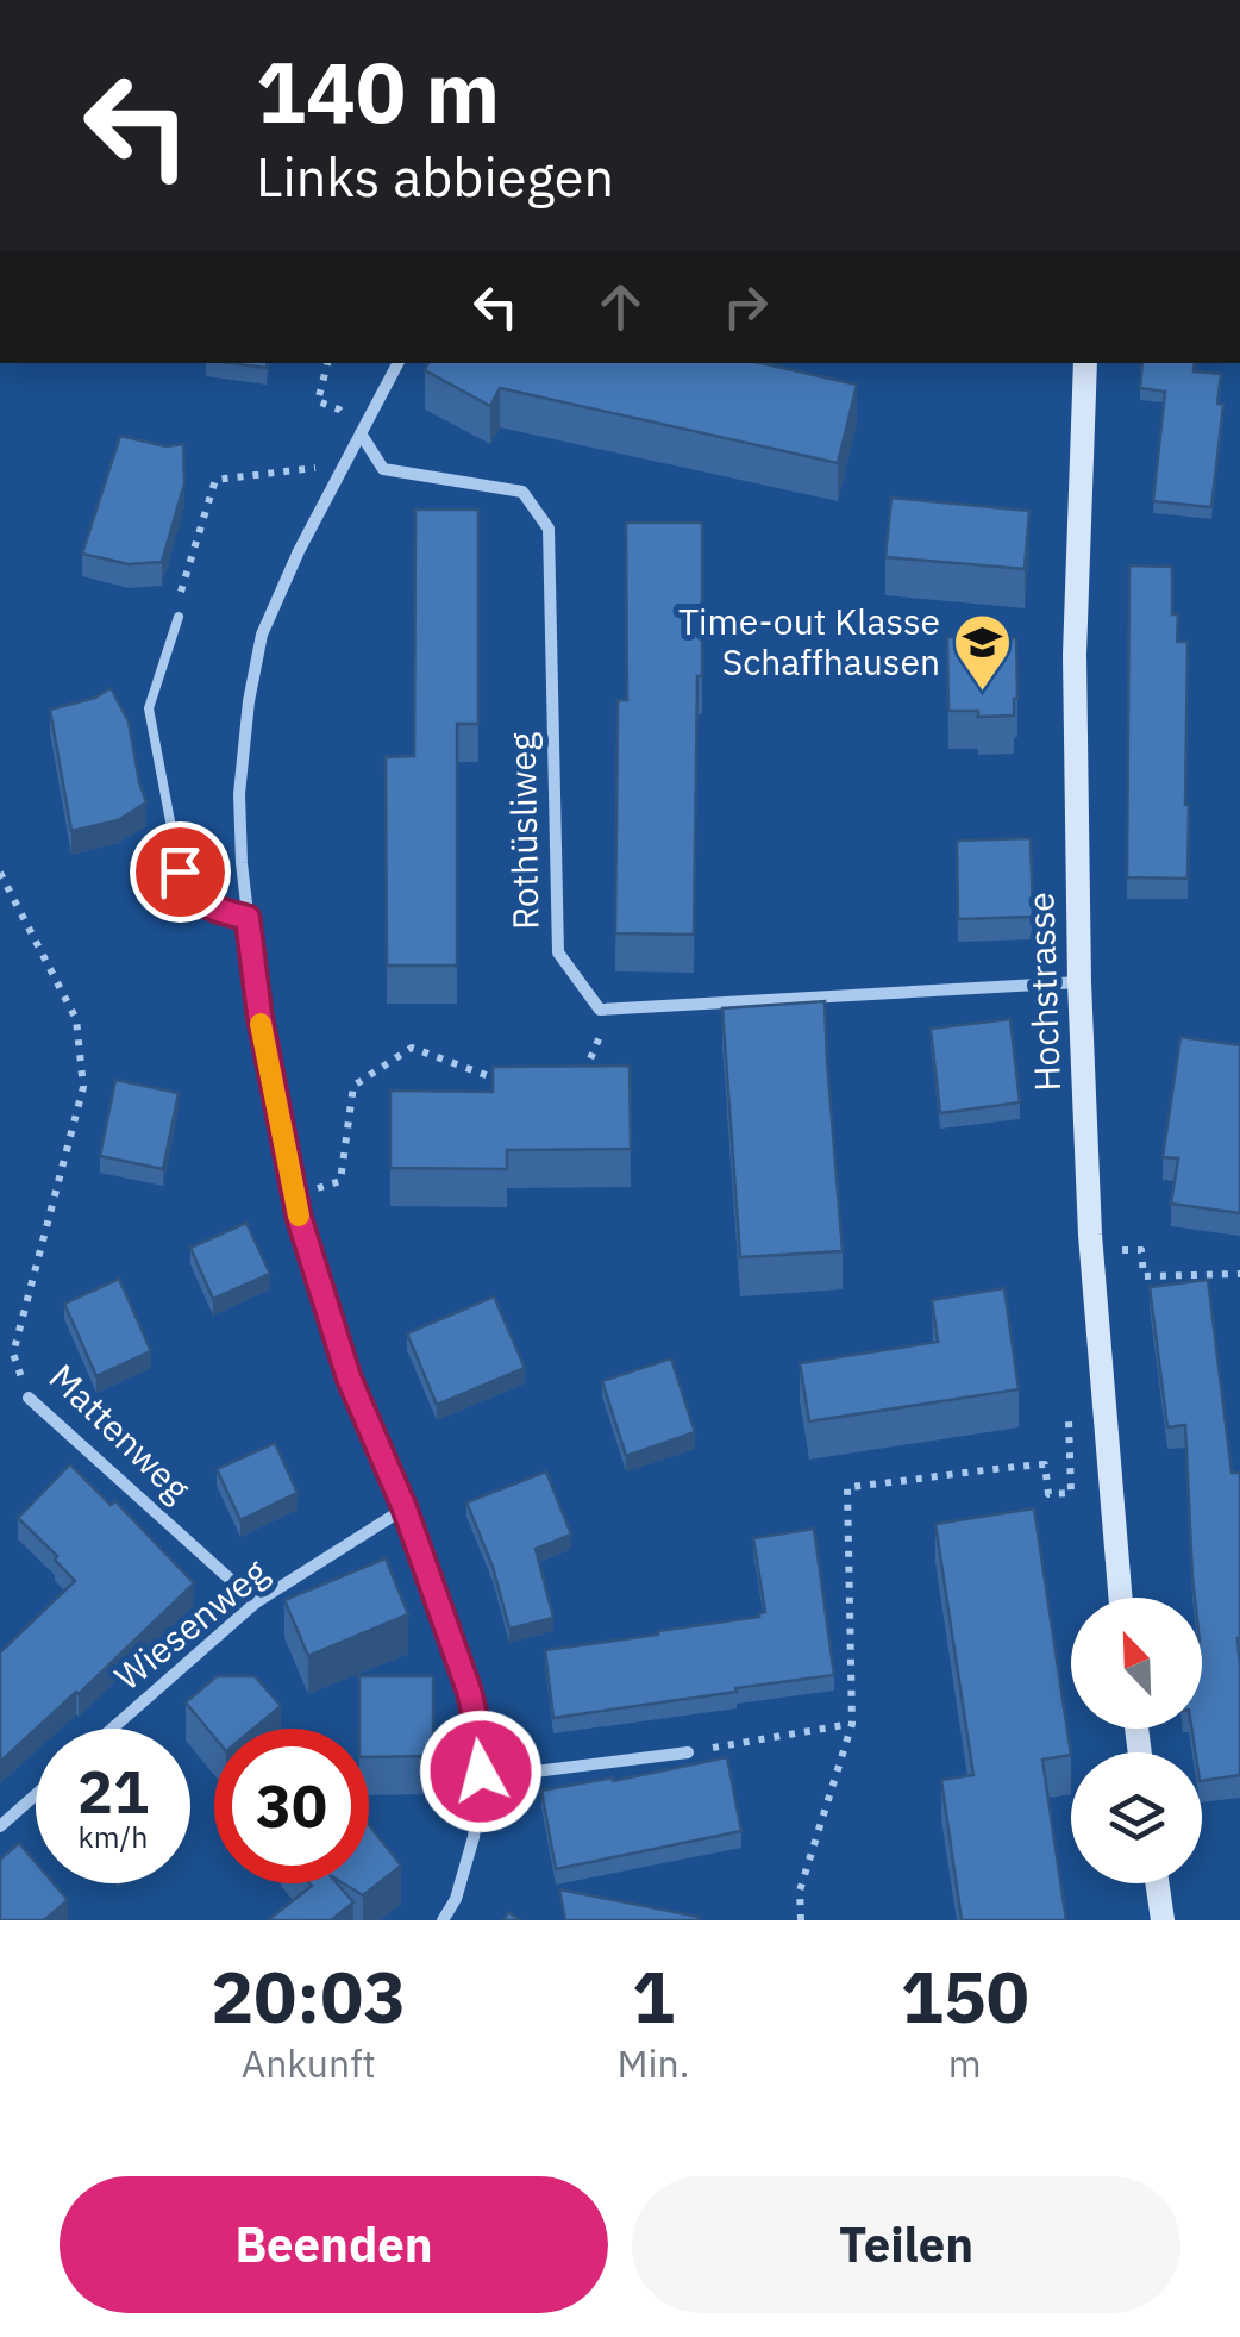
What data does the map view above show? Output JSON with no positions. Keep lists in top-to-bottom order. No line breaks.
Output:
{"streets":{"street":["Rothüsliweg","Hochstrasse","Mattenweg","Wiesenweg"]},"crossings":[["Mattenweg","Wiesenweg"]],"places":{"school or university":["Time-out Klasse Schaffhausen"]},"north":"top left","page":{"turn":["140 m","Links abbiegen"],"speed":"21 km/h","limit":"30","eta":["20:03","Ankunft","1","Min.","150","m"],"buttons":["Beenden","Teilen"]}}
